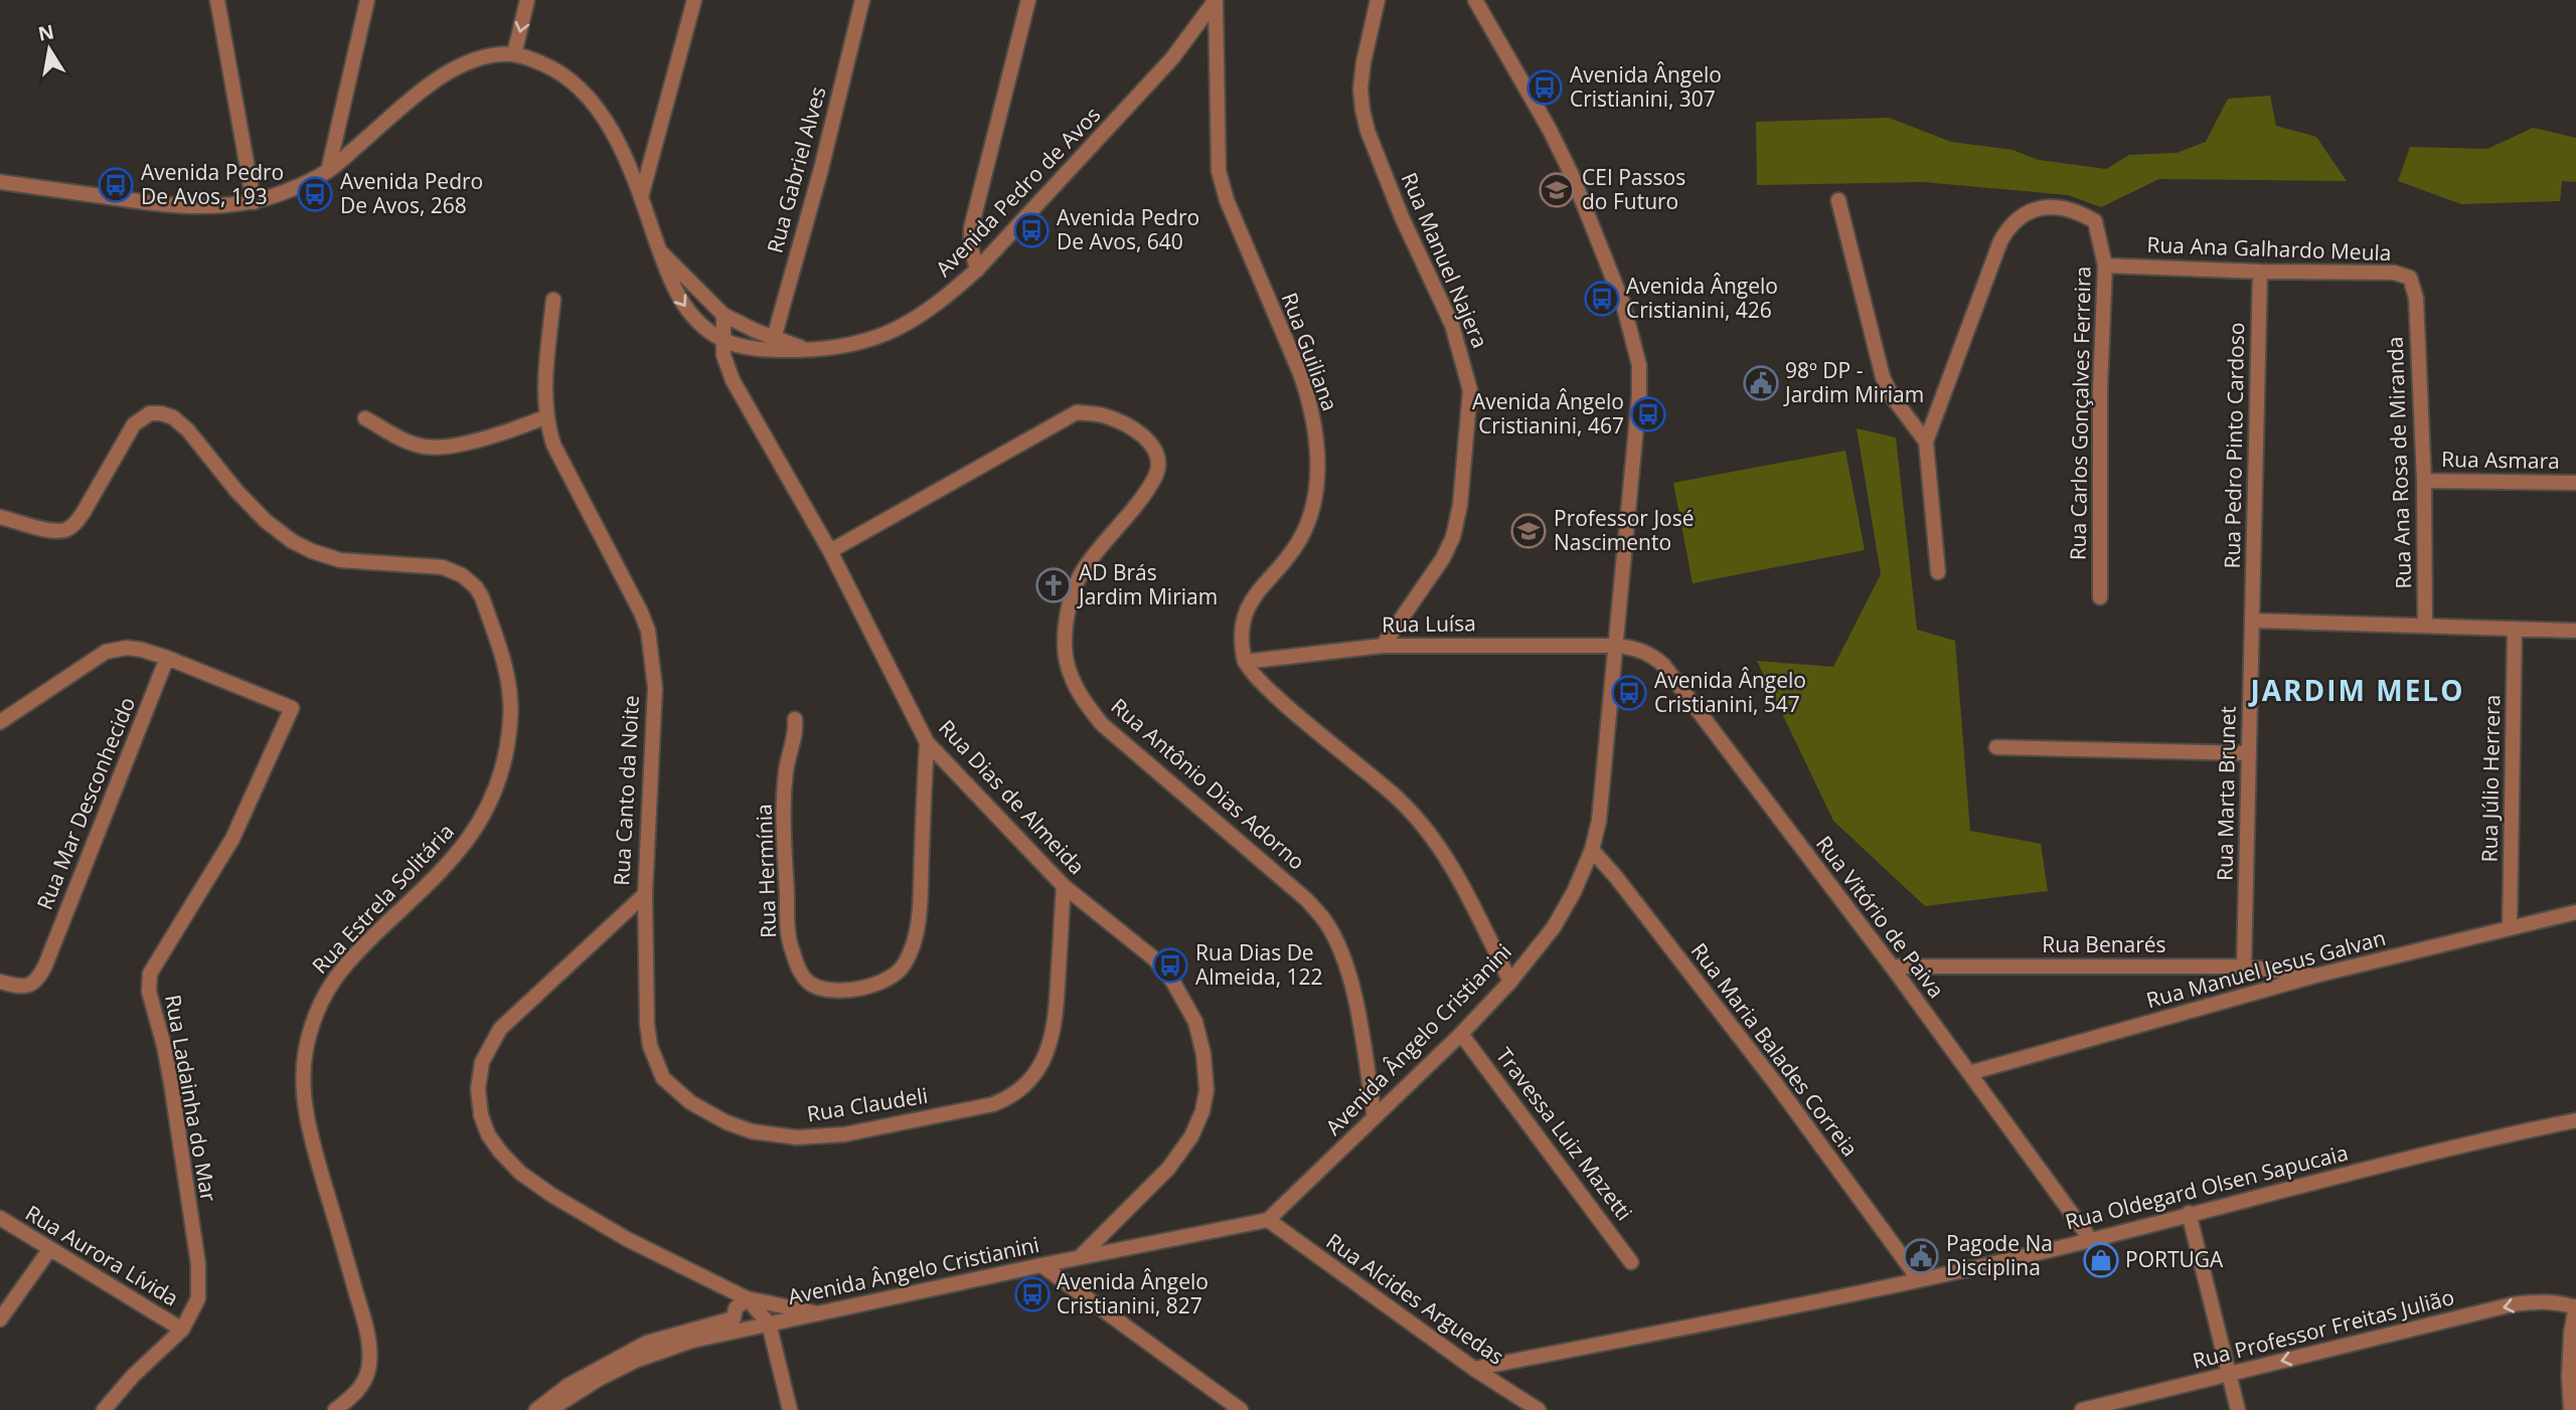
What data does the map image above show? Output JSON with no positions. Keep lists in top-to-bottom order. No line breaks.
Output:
{"streets":{"street":["Rua Gabriel Alves","Avenida Pedro de Avos","Rua Ana Galhardo Meula","Rua Manuel Najera","Rua Guiliana","Rua Carlos Gonçalves Ferreira","Rua Pedro Pinto Cardoso","Rua Asmara","Rua Ana Rosa de Miranda","Rua Luísa","Rua Júlio Herrera","Rua Antônio Dias Adorno","Rua Canto da Noite","Rua Marta Brunet","Rua Dias de Almeida","Rua Mar Desconhecido","Rua Hermínia","Rua Estrela Solitária","Rua Vitório de Paiva","Rua Benarés","Rua Manuel Jesus Galvan","Avenida Ângelo Cristianini","Rua Maria Balades Correia","Rua Ladainha do Mar","Rua Claudeli","Travessa Luiz Mazetti","Rua Oldegard Olsen Sapucaia","Rua Aurora Lívida","Rua Alcides Arguedas","Rua Professor Freitas Julião"]},"crossings":[["Rua Gabriel Alves","Avenida Pedro de Avos"],["Avenida Pedro de Avos","Rua Guiliana"],["Avenida Pedro de Avos","Rua Dias de Almeida"],["Rua Ana Galhardo Meula","Rua Carlos Gonçalves Ferreira"],["Rua Ana Galhardo Meula","Rua Pedro Pinto Cardoso"],["Rua Ana Galhardo Meula","Rua Ana Rosa de Miranda"],["Rua Manuel Najera","Rua Luísa"],["Rua Guiliana","Rua Luísa"],["Rua Pedro Pinto Cardoso","Rua Marta Brunet"],["Rua Asmara","Rua Ana Rosa de Miranda"],["Rua Luísa","Rua Vitório de Paiva"],["Rua Luísa","Avenida Ângelo Cristianini"],["Rua Júlio Herrera","Rua Manuel Jesus Galvan"],["Rua Antônio Dias Adorno","Rua Dias de Almeida"],["Rua Antônio Dias Adorno","Avenida Ângelo Cristianini"],["Rua Canto da Noite","Avenida Ângelo Cristianini"],["Rua Canto da Noite","Rua Claudeli"],["Rua Marta Brunet","Rua Benarés"],["Rua Dias de Almeida","Rua Hermínia"],["Rua Dias de Almeida","Avenida Ângelo Cristianini"],["Rua Dias de Almeida","Rua Claudeli"],["Rua Mar Desconhecido","Rua Ladainha do Mar"],["Rua Vitório de Paiva","Rua Benarés"],["Rua Vitório de Paiva","Rua Manuel Jesus Galvan"],["Rua Vitório de Paiva","Avenida Ângelo Cristianini"],["Rua Vitório de Paiva","Rua Oldegard Olsen Sapucaia"],["Rua Benarés","Rua Manuel Jesus Galvan"],["Avenida Ângelo Cristianini","Rua Maria Balades Correia"],["Avenida Ângelo Cristianini","Travessa Luiz Mazetti"],["Avenida Ângelo Cristianini","Rua Alcides Arguedas"],["Rua Maria Balades Correia","Rua Oldegard Olsen Sapucaia"],["Rua Ladainha do Mar","Rua Aurora Lívida"],["Rua Oldegard Olsen Sapucaia","Rua Alcides Arguedas"]],"one_way":["Rua Professor Freitas Julião"],"districts":["JARDIM MELO"],"places":{"bus stop":["Avenida Ângelo Cristianini, 307","Avenida Pedro De Avos, 193","Avenida Pedro De Avos, 268","Avenida Pedro De Avos, 640","Avenida Ângelo Cristianini, 426","Avenida Ângelo Cristianini, 467","Avenida Ângelo Cristianini, 547","Rua Dias De Almeida, 122","Avenida Ângelo Cristianini, 827"],"school or university":["CEI Passos do Futuro","Professor José Nascimento"],"public building":["98º DP - Jardim Miriam","Pagode Na Disciplina"],"church":["AD Brás Jardim Miriam"],"shop":["PORTUGA"]},"north":"top"}
